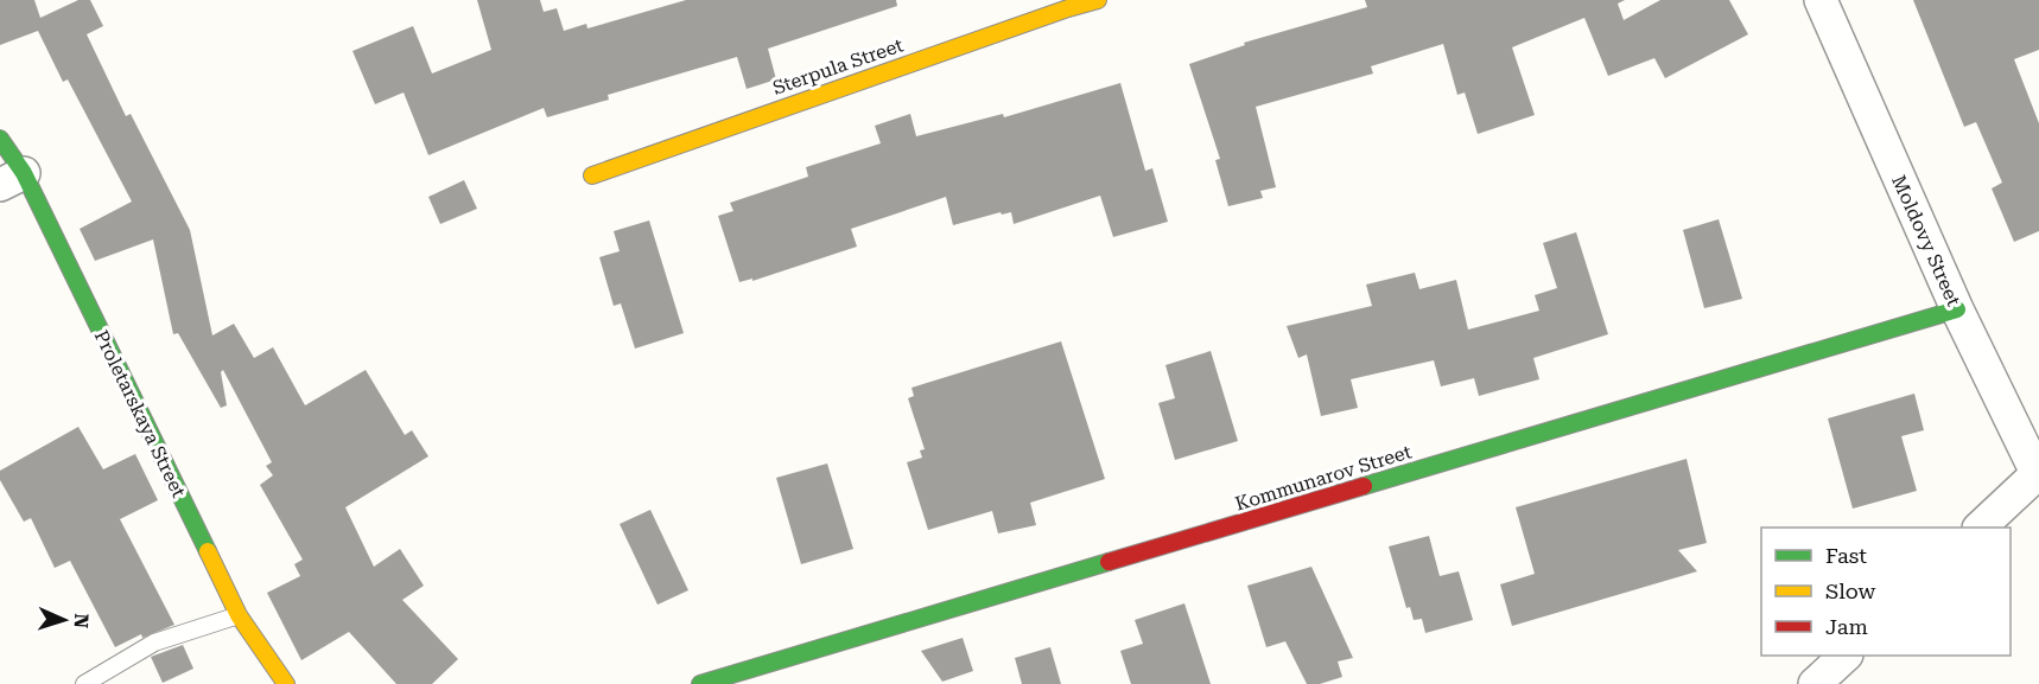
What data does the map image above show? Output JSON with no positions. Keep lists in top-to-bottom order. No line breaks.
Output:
{"streets":{"street":["Sterpula Street","Moldovy Street","Proletarskaya Street","Kommunarov Street"]},"crossings":[["Moldovy Street","Kommunarov Street"]],"legend":["Fast","Slow","Jam"],"north":"right"}
